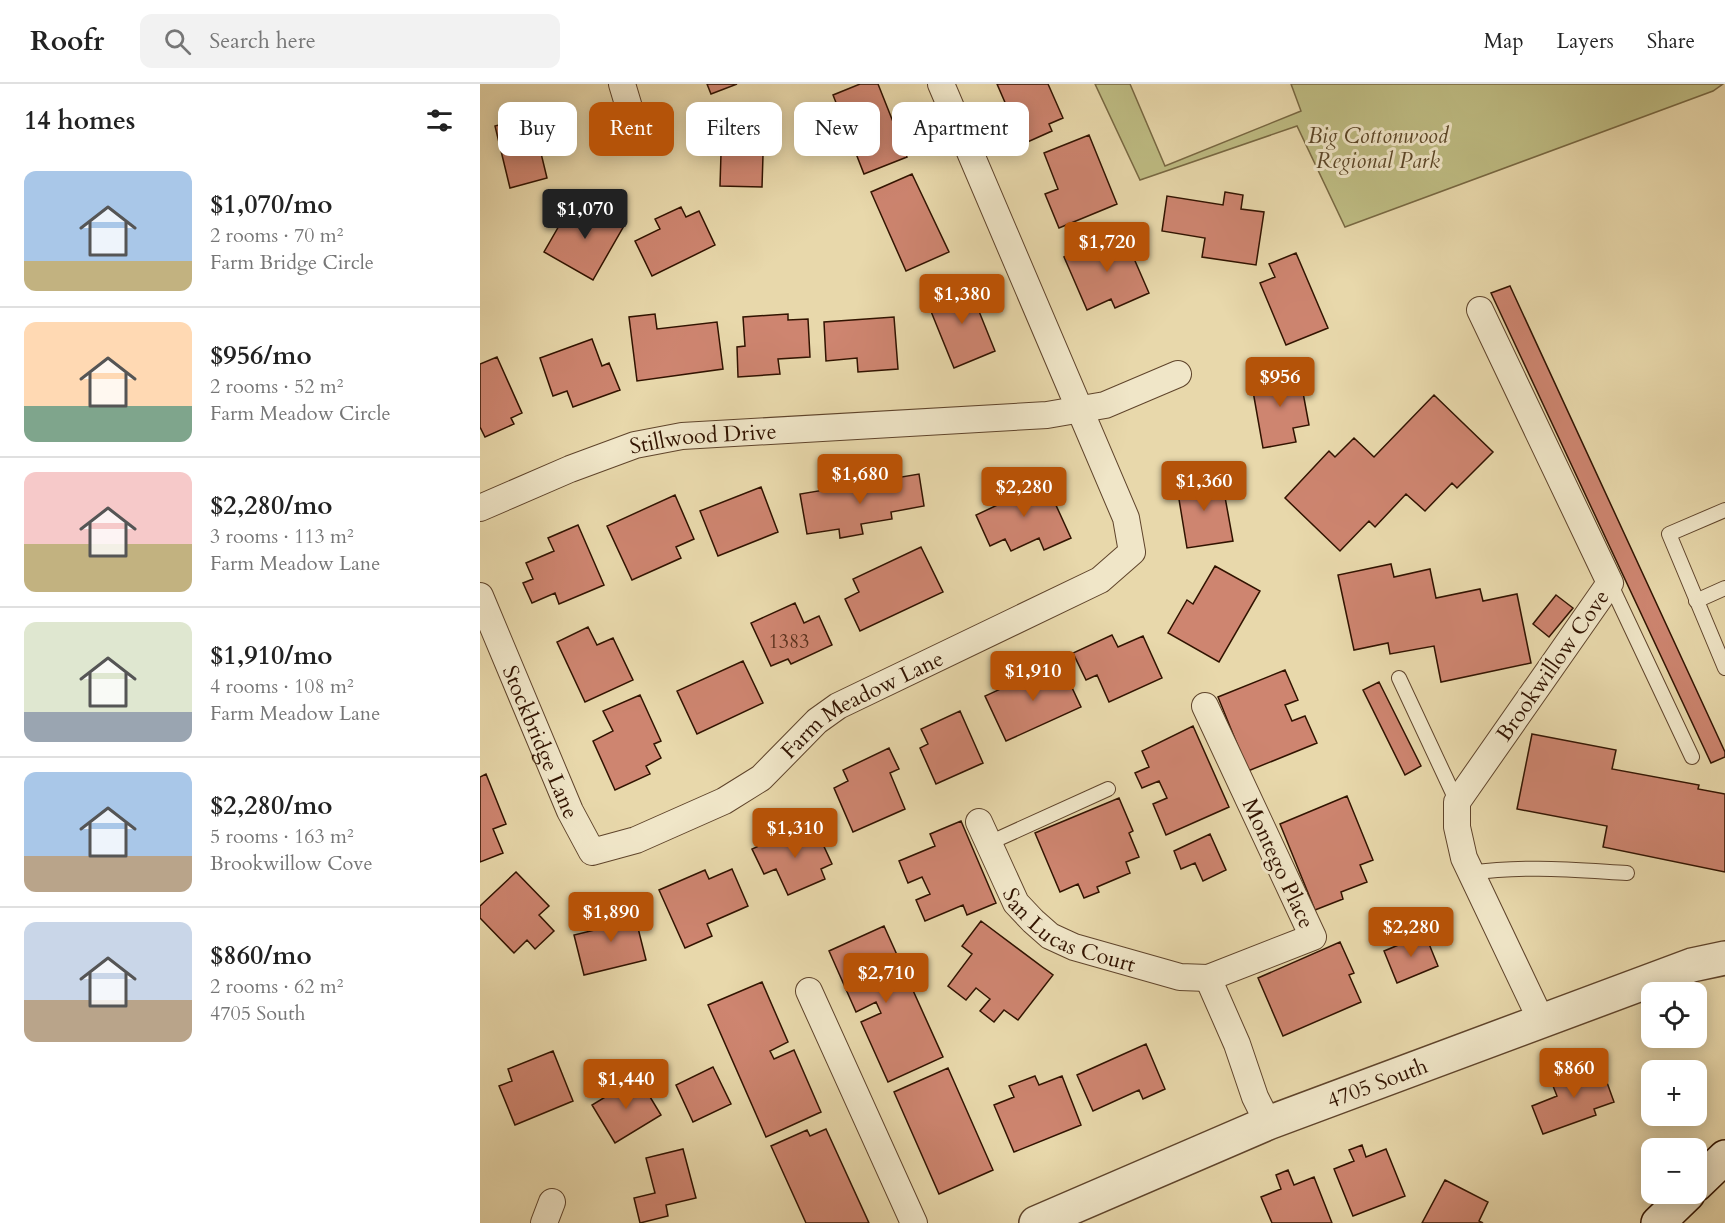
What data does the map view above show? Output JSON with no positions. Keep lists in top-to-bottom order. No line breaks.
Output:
{"streets":{"street":["Stillwood Drive","Brookwillow Cove","Farm Meadow Lane","Stockbridge Lane","Montego Place","San Lucas Court","4705 South"]},"crossings":[["Stillwood Drive","Farm Meadow Lane"],["Farm Meadow Lane","Stockbridge Lane"],["Montego Place","San Lucas Court"]],"parks":["Big Cottonwood Regional Park"],"house_numbers":["1383"],"page":{"header":"Roofr","search":"Search here","nav":["Map","Layers","Share"],"heading":"14 homes","chip":["Buy","Rent","Filters","New","Apartment"],"list":[{"name":"$1,070/mo","note":"2 rooms · 70 m² · Farm Bridge Circle"},{"name":"$956/mo","note":"2 rooms · 52 m² · Farm Meadow Circle"},{"name":"$2,280/mo","note":"3 rooms · 113 m² · Farm Meadow Lane"},{"name":"$1,910/mo","note":"4 rooms · 108 m² · Farm Meadow Lane"},{"name":"$2,280/mo","note":"5 rooms · 163 m² · Brookwillow Cove"},{"name":"$860/mo","note":"2 rooms · 62 m² · 4705 South"}],"price":["$1,070","$1,720","$1,380","$956","$1,680","$1,360","$2,280","$1,910","$1,310","$1,890","$2,280","$2,710","$860","$1,440"],"map_buttons":["+","−"]}}
